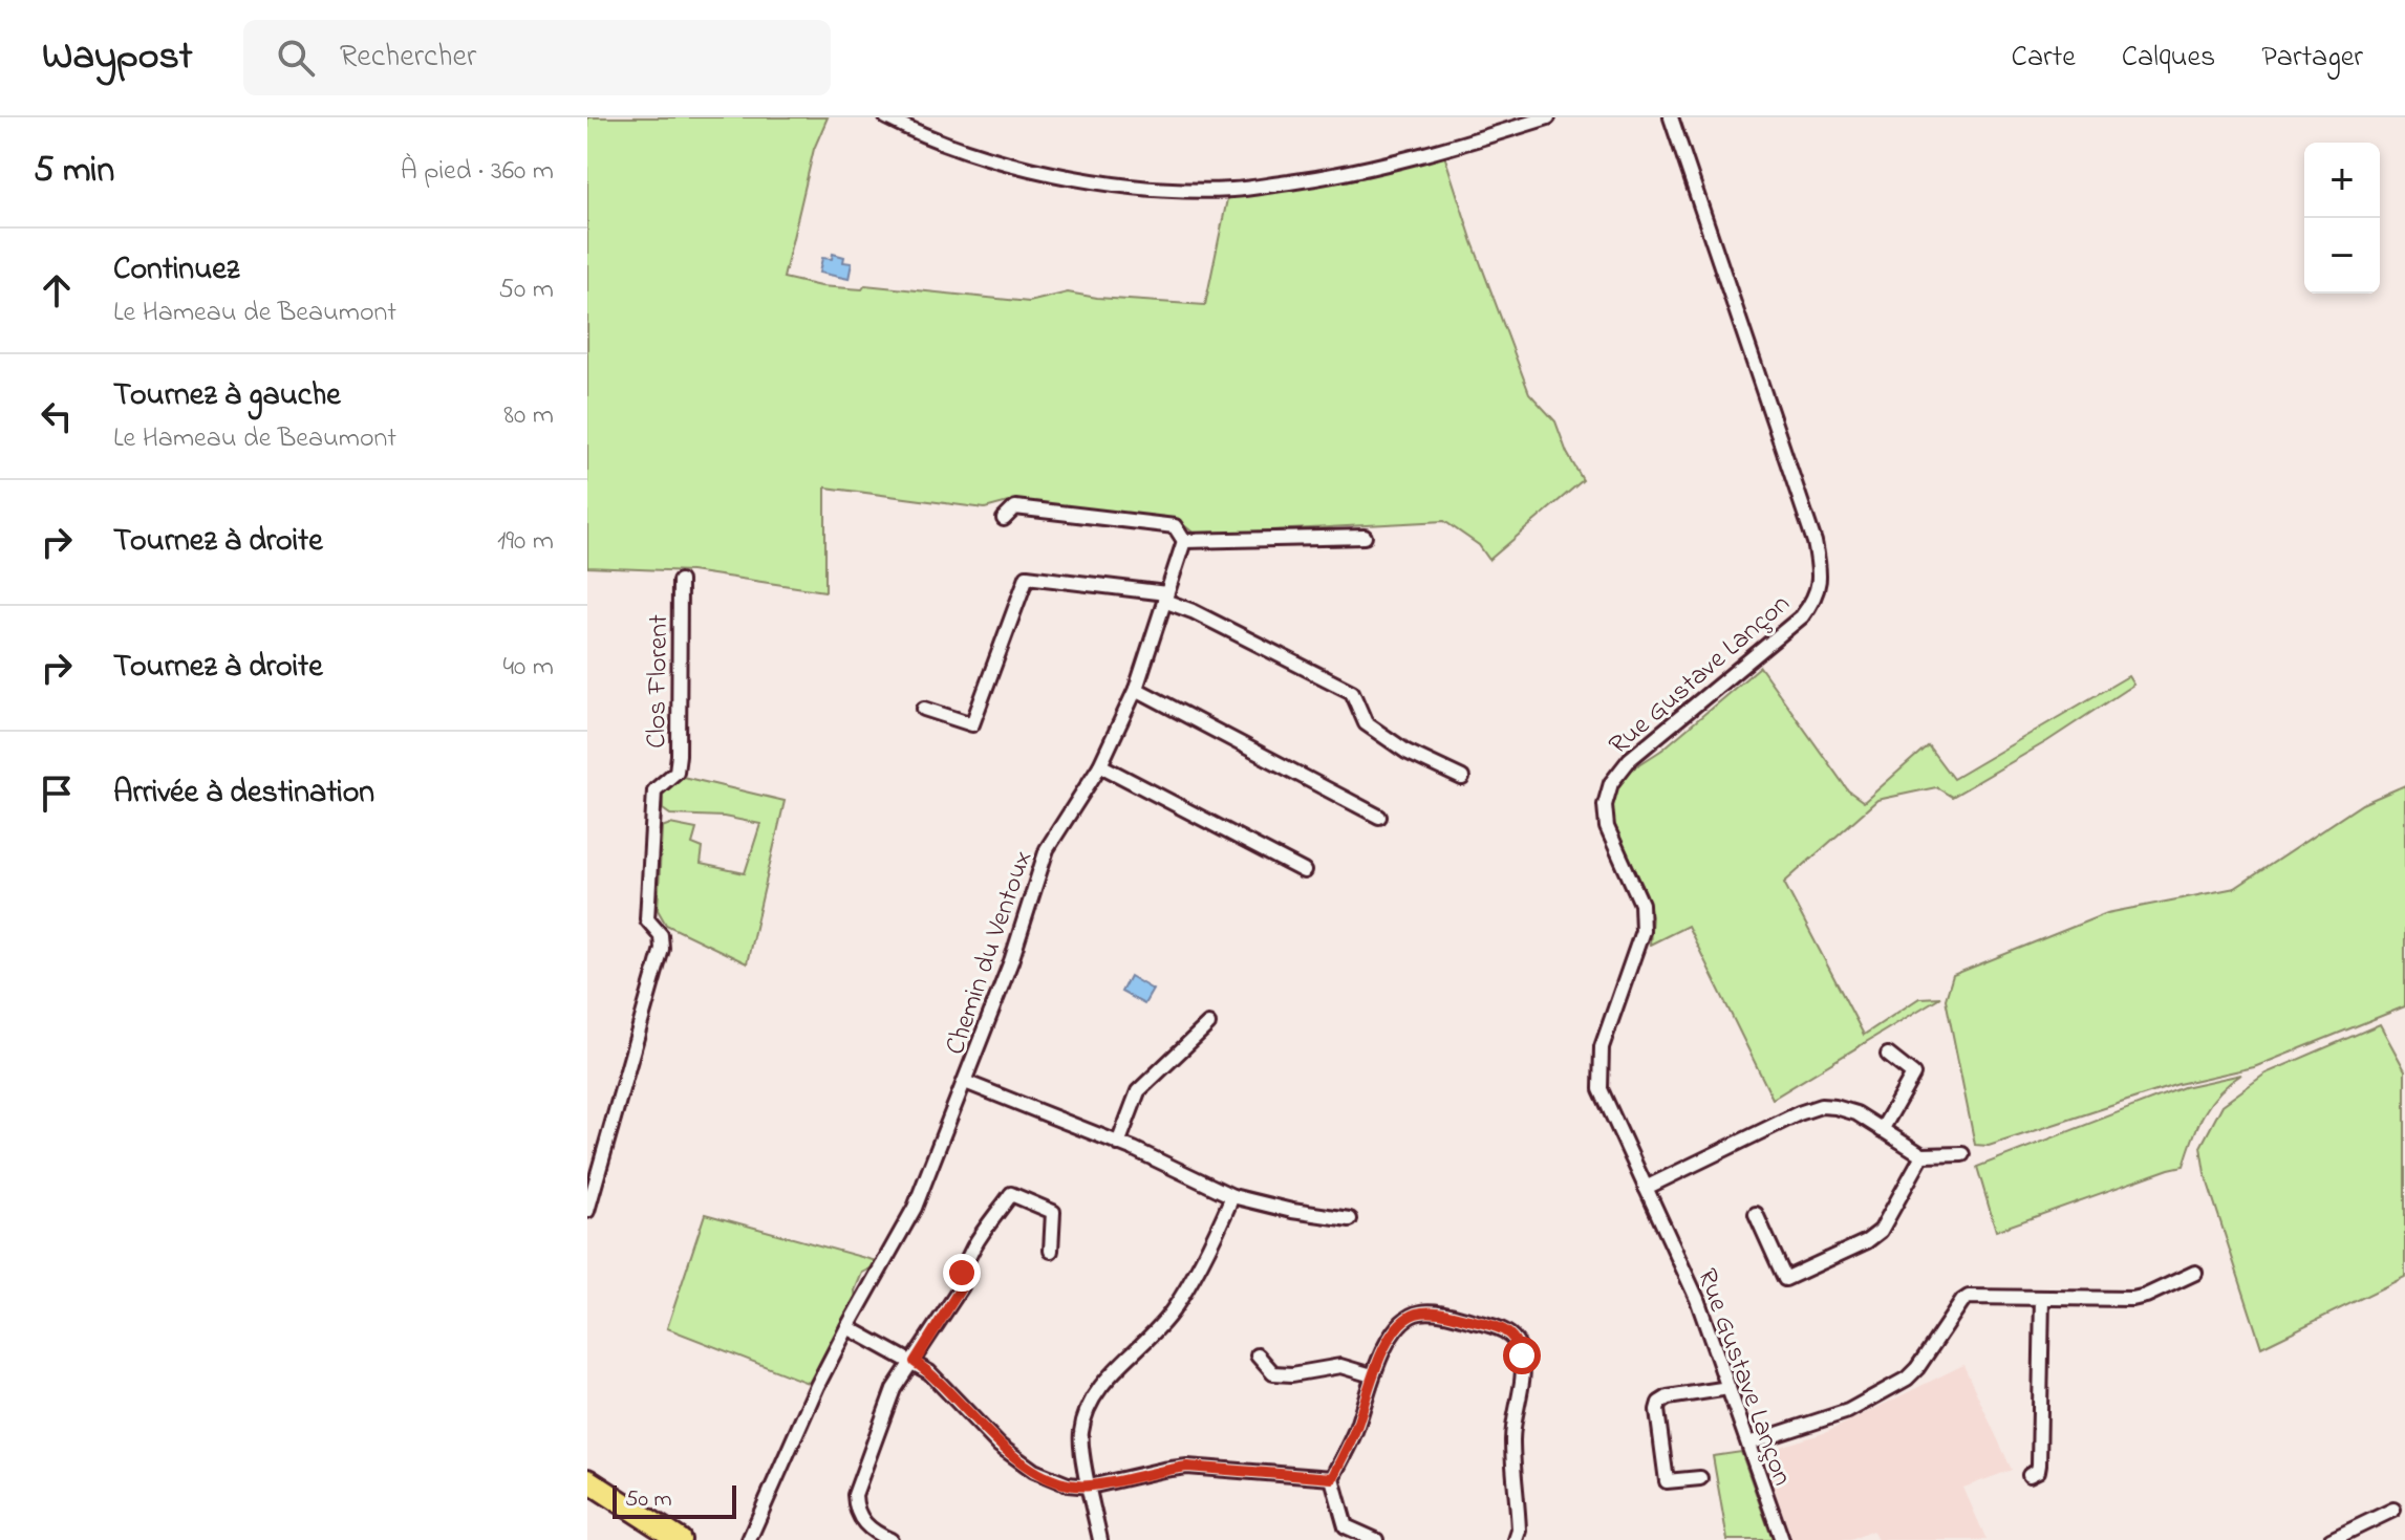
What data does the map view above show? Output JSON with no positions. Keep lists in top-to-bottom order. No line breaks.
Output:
{"streets":{"street":["Rue Gustave Lançon","Clos Florent","Chemin du Ventoux"]},"scale_bar":"50 m","page":{"header":"Waypost","search":"Rechercher","nav":["Carte","Calques","Partager"],"heading":["5 min","À pied · 360 m"],"map_buttons":["+","−"],"list":[["Continuez","Le Hameau de Beaumont","50 m"],["Tournez à gauche","Le Hameau de Beaumont","80 m"],["Tournez à droite","190 m"],["Tournez à droite","40 m"],"Arrivée à destination"],"scale":"50 m"}}
